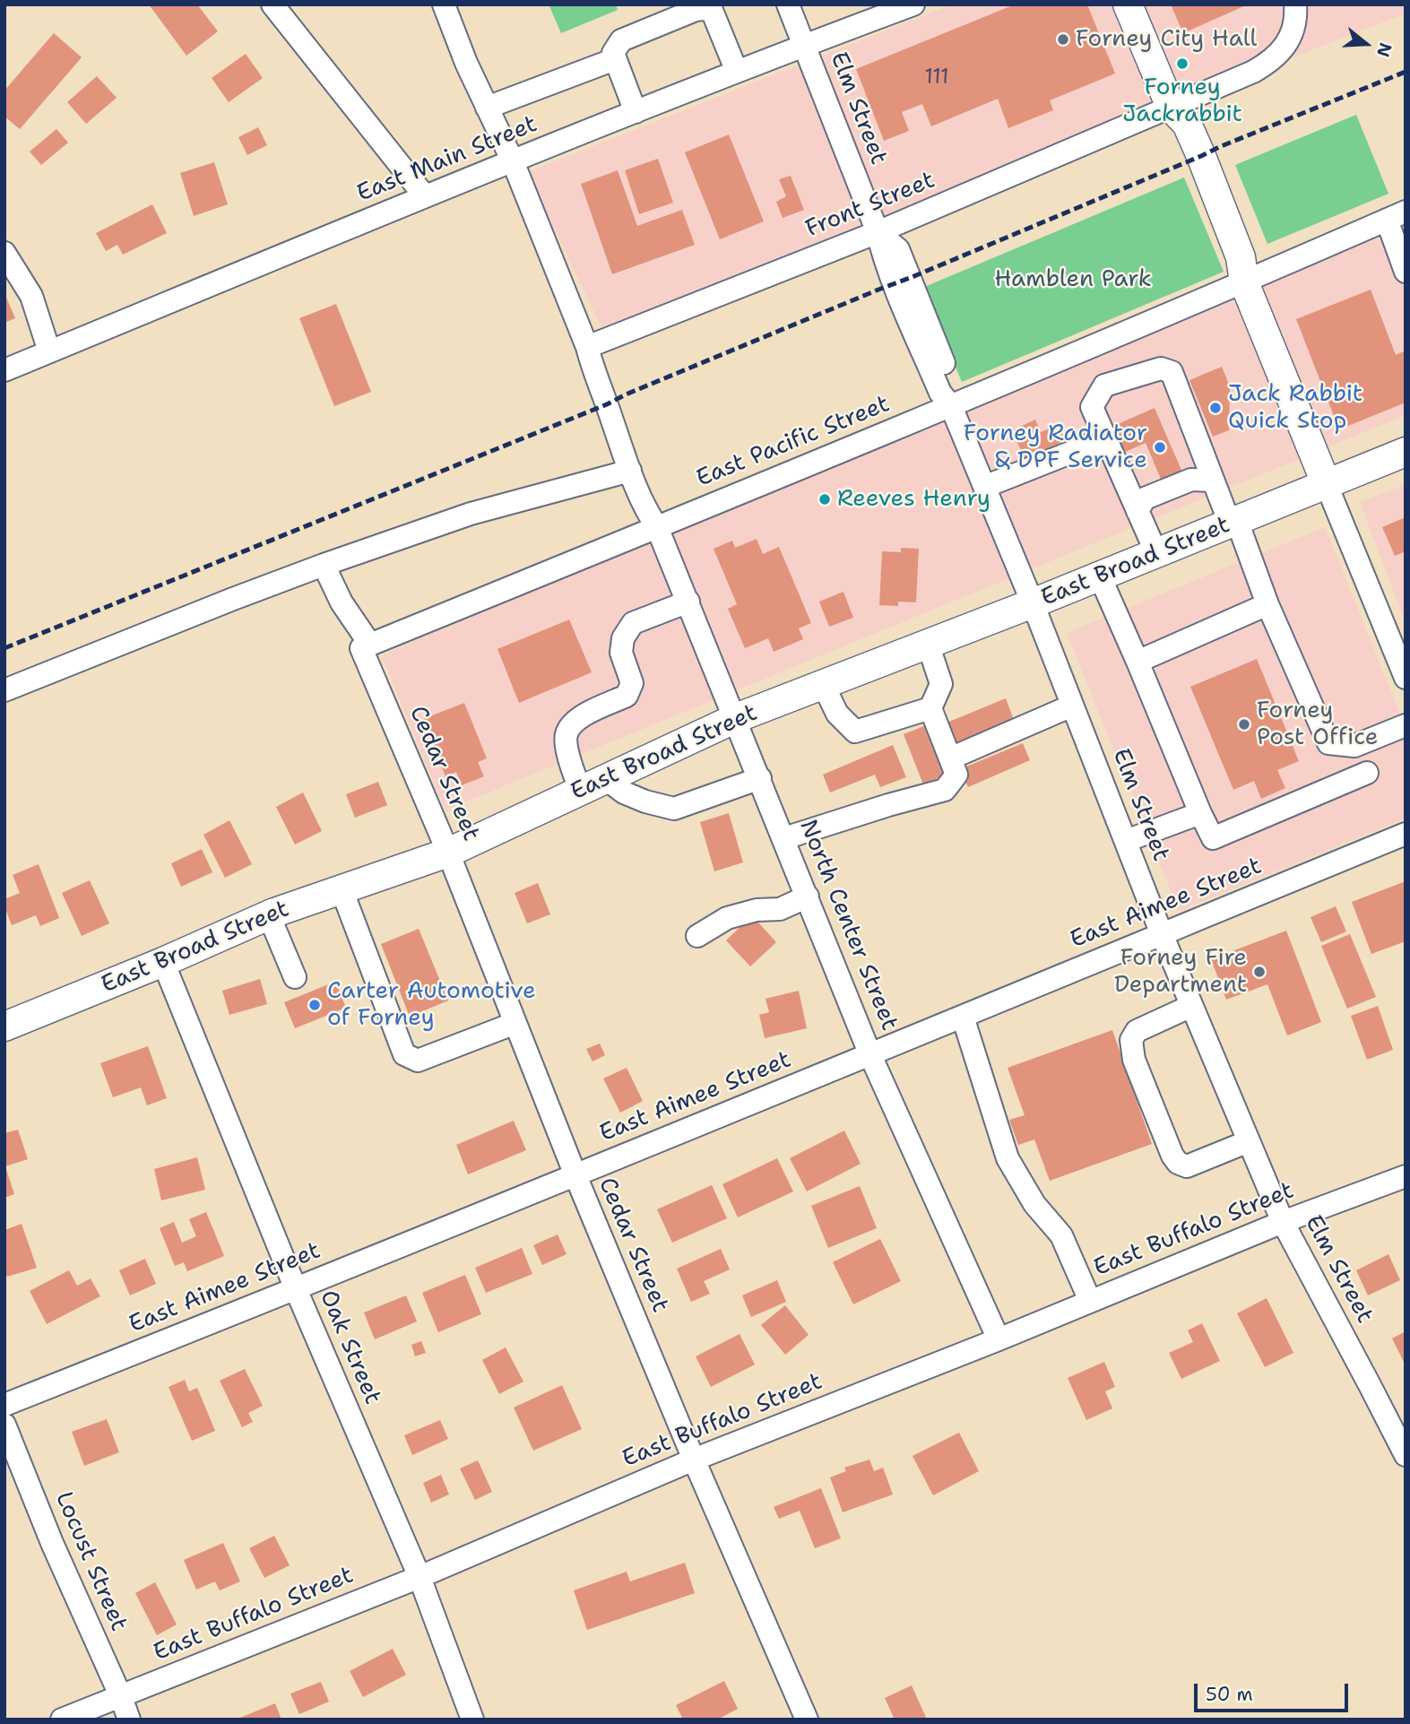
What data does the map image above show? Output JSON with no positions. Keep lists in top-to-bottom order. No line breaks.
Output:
{"streets":{"main road":["East Broad Street"],"street":["Elm Street","East Main Street","Front Street","East Pacific Street","Cedar Street","East Aimee Street","North Center Street","East Buffalo Street","Oak Street","Locust Street"]},"crossings":[["Elm Street","East Main Street"],["Elm Street","Front Street"],["Elm Street","East Pacific Street"],["Elm Street","East Broad Street"],["Elm Street","East Aimee Street"],["Elm Street","East Buffalo Street"],["East Pacific Street","Cedar Street"],["East Pacific Street","North Center Street"],["East Broad Street","Cedar Street"],["East Broad Street","North Center Street"],["East Broad Street","Oak Street"],["Cedar Street","East Aimee Street"],["Cedar Street","East Buffalo Street"],["East Aimee Street","North Center Street"],["East Aimee Street","Oak Street"],["North Center Street","East Buffalo Street"],["East Buffalo Street","Oak Street"],["East Buffalo Street","Locust Street"]],"parks":["Hamblen Park"],"places":["Forney City Hall","Forney Jackrabbit","Jack Rabbit Quick Stop","Forney Radiator & DPF Service","Reeves Henry","Forney Post Office","Forney Fire Department","Carter Automotive of Forney"],"house_numbers":["111"],"scale_bar":"50 m","north":"right"}
